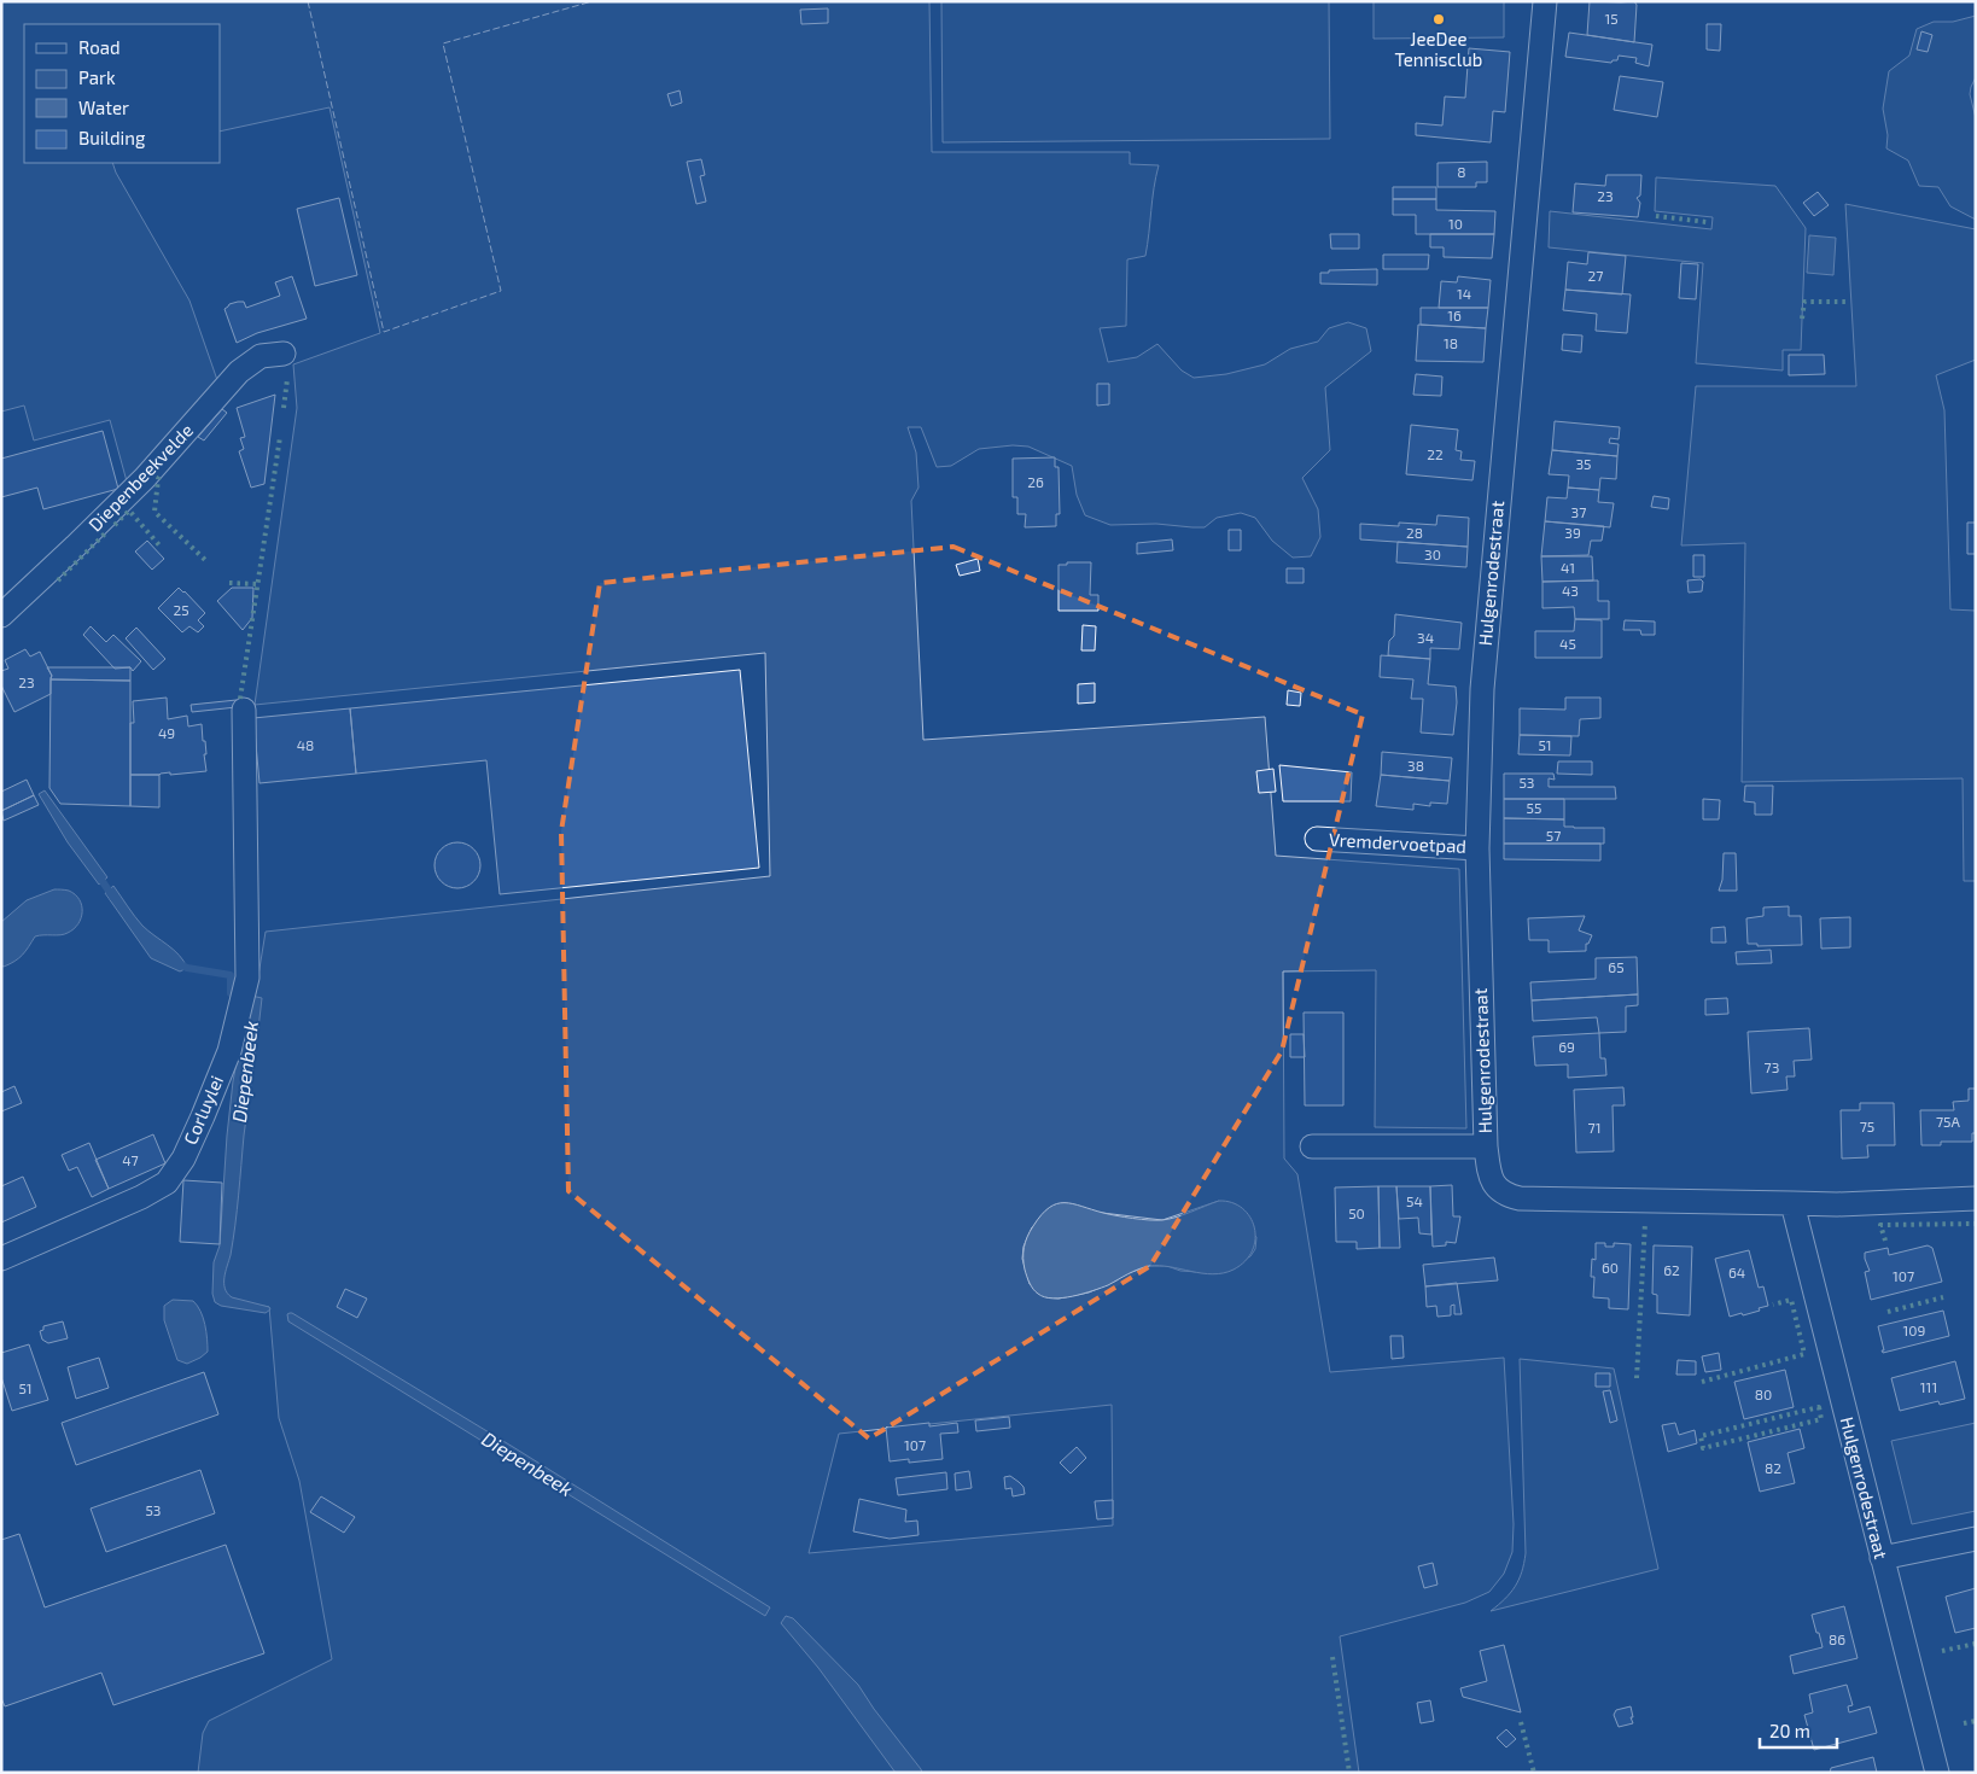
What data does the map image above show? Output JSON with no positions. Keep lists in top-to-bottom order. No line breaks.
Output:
{"streets":{"street":["Diepenbeekvelde","Hulgenrodestraat","Vremdervoetpad","Corluylei"]},"crossings":[["Hulgenrodestraat","Vremdervoetpad"]],"water":["Diepenbeek"],"places":["JeeDee Tennisclub"],"house_numbers":["15","8","23","10","27","14","16","18","22","35","26","37","28","39","30","41","43","25","34","45","23","49","48","51","38","53","55","57","65","69","73","75A","75","71","47","54","50","60","62","64","107","109","111","51","80","107","82","53","86"],"legend":["Road","Park","Water","Building"],"scale_bar":"20 m"}
